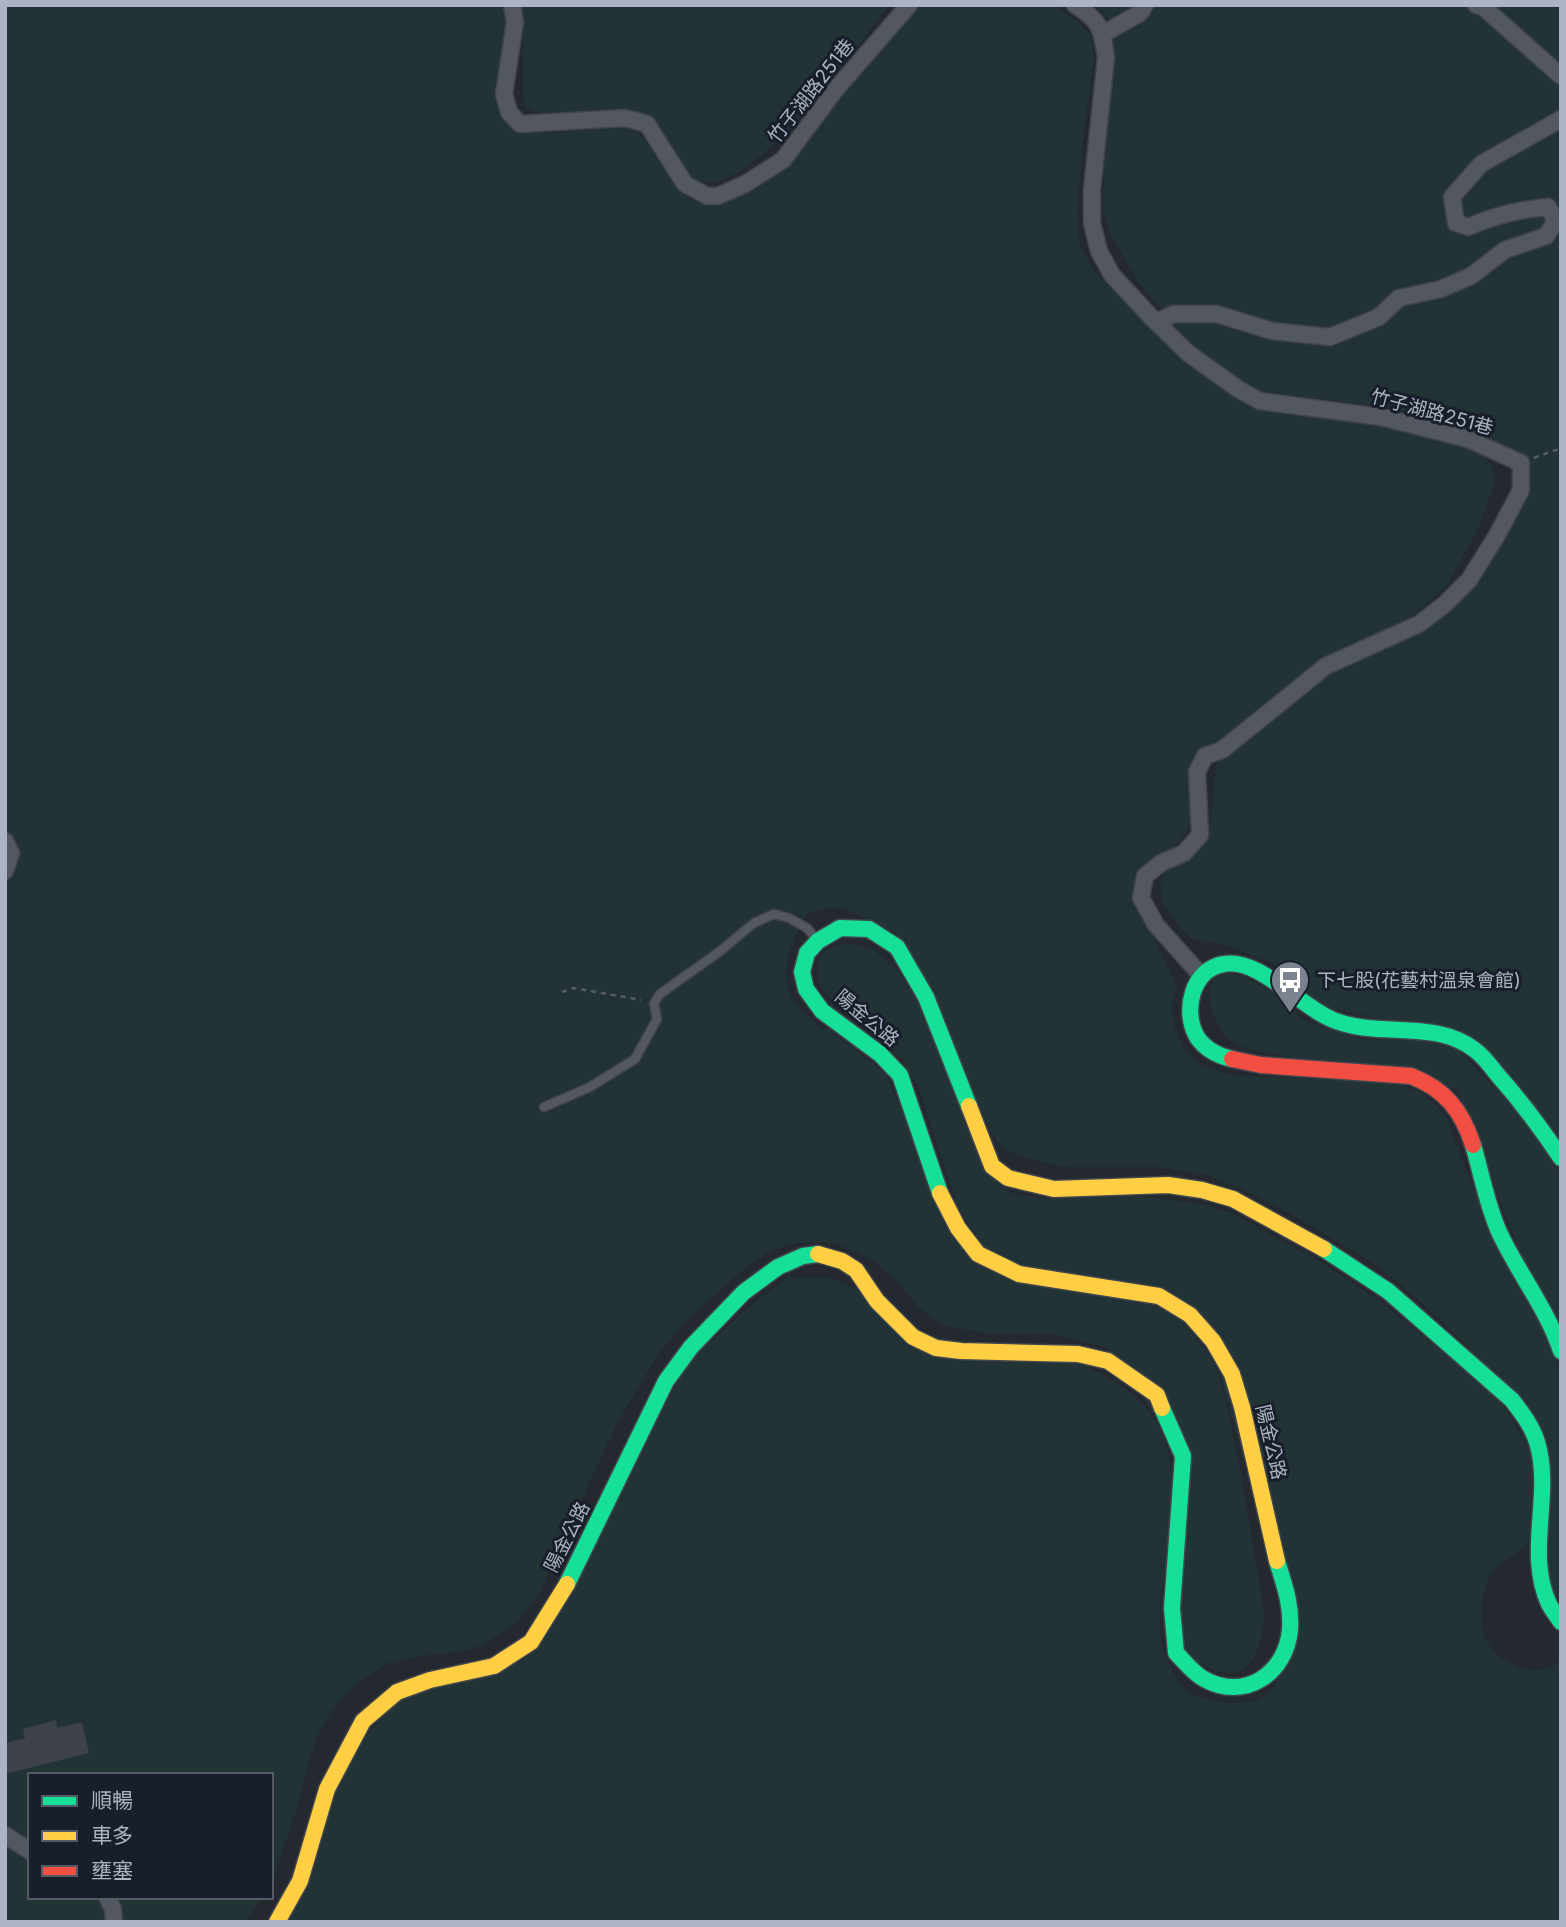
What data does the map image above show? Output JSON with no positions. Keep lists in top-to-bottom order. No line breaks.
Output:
{"streets":{"main road":["陽金公路"],"street":["竹子湖路251巷"]},"places":{"bus stop":["下七股(花藝村溫泉會館)"]},"legend":["順暢","車多","壅塞"]}
